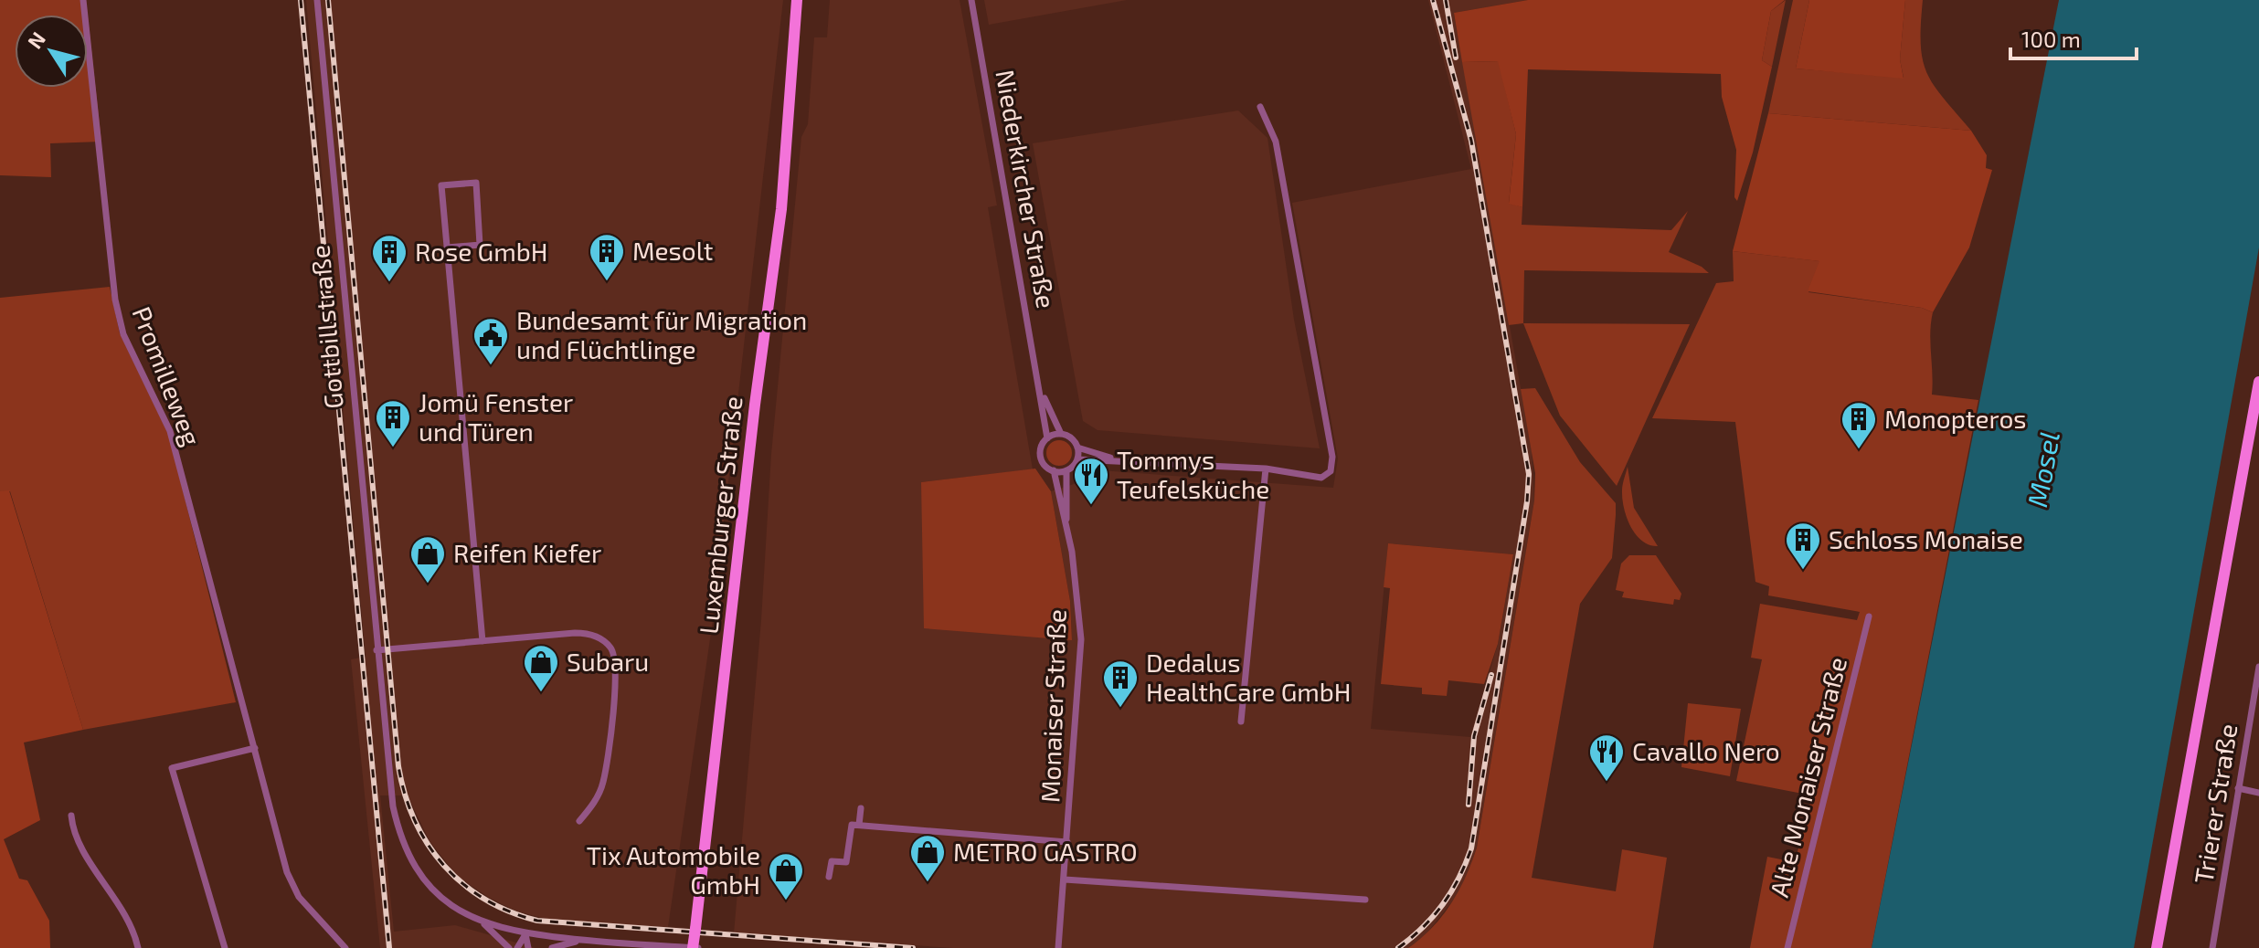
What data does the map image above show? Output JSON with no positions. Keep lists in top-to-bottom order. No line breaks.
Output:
{"streets":{"main road":["Luxemburger Straße"],"street":["Niederkircher Straße","Gottbillstraße","Promilleweg","Monaiser Straße","Alte Monaiser Straße","Trierer Straße"]},"crossings":[["Niederkircher Straße","Monaiser Straße"],["Gottbillstraße","Luxemburger Straße"]],"water":["Mosel"],"places":{"building":["Mesolt","Rose GmbH","Jomü Fenster und Türen","Monopteros","Schloss Monaise","Dedalus HealthCare GmbH"],"public building":["Bundesamt für Migration und Flüchtlinge"],"restaurant":["Tommys Teufelsküche","Cavallo Nero"],"shop":["Reifen Kiefer","Subaru","METRO GASTRO","Tix Automobile GmbH"]},"scale_bar":"100 m","north":"top left"}
